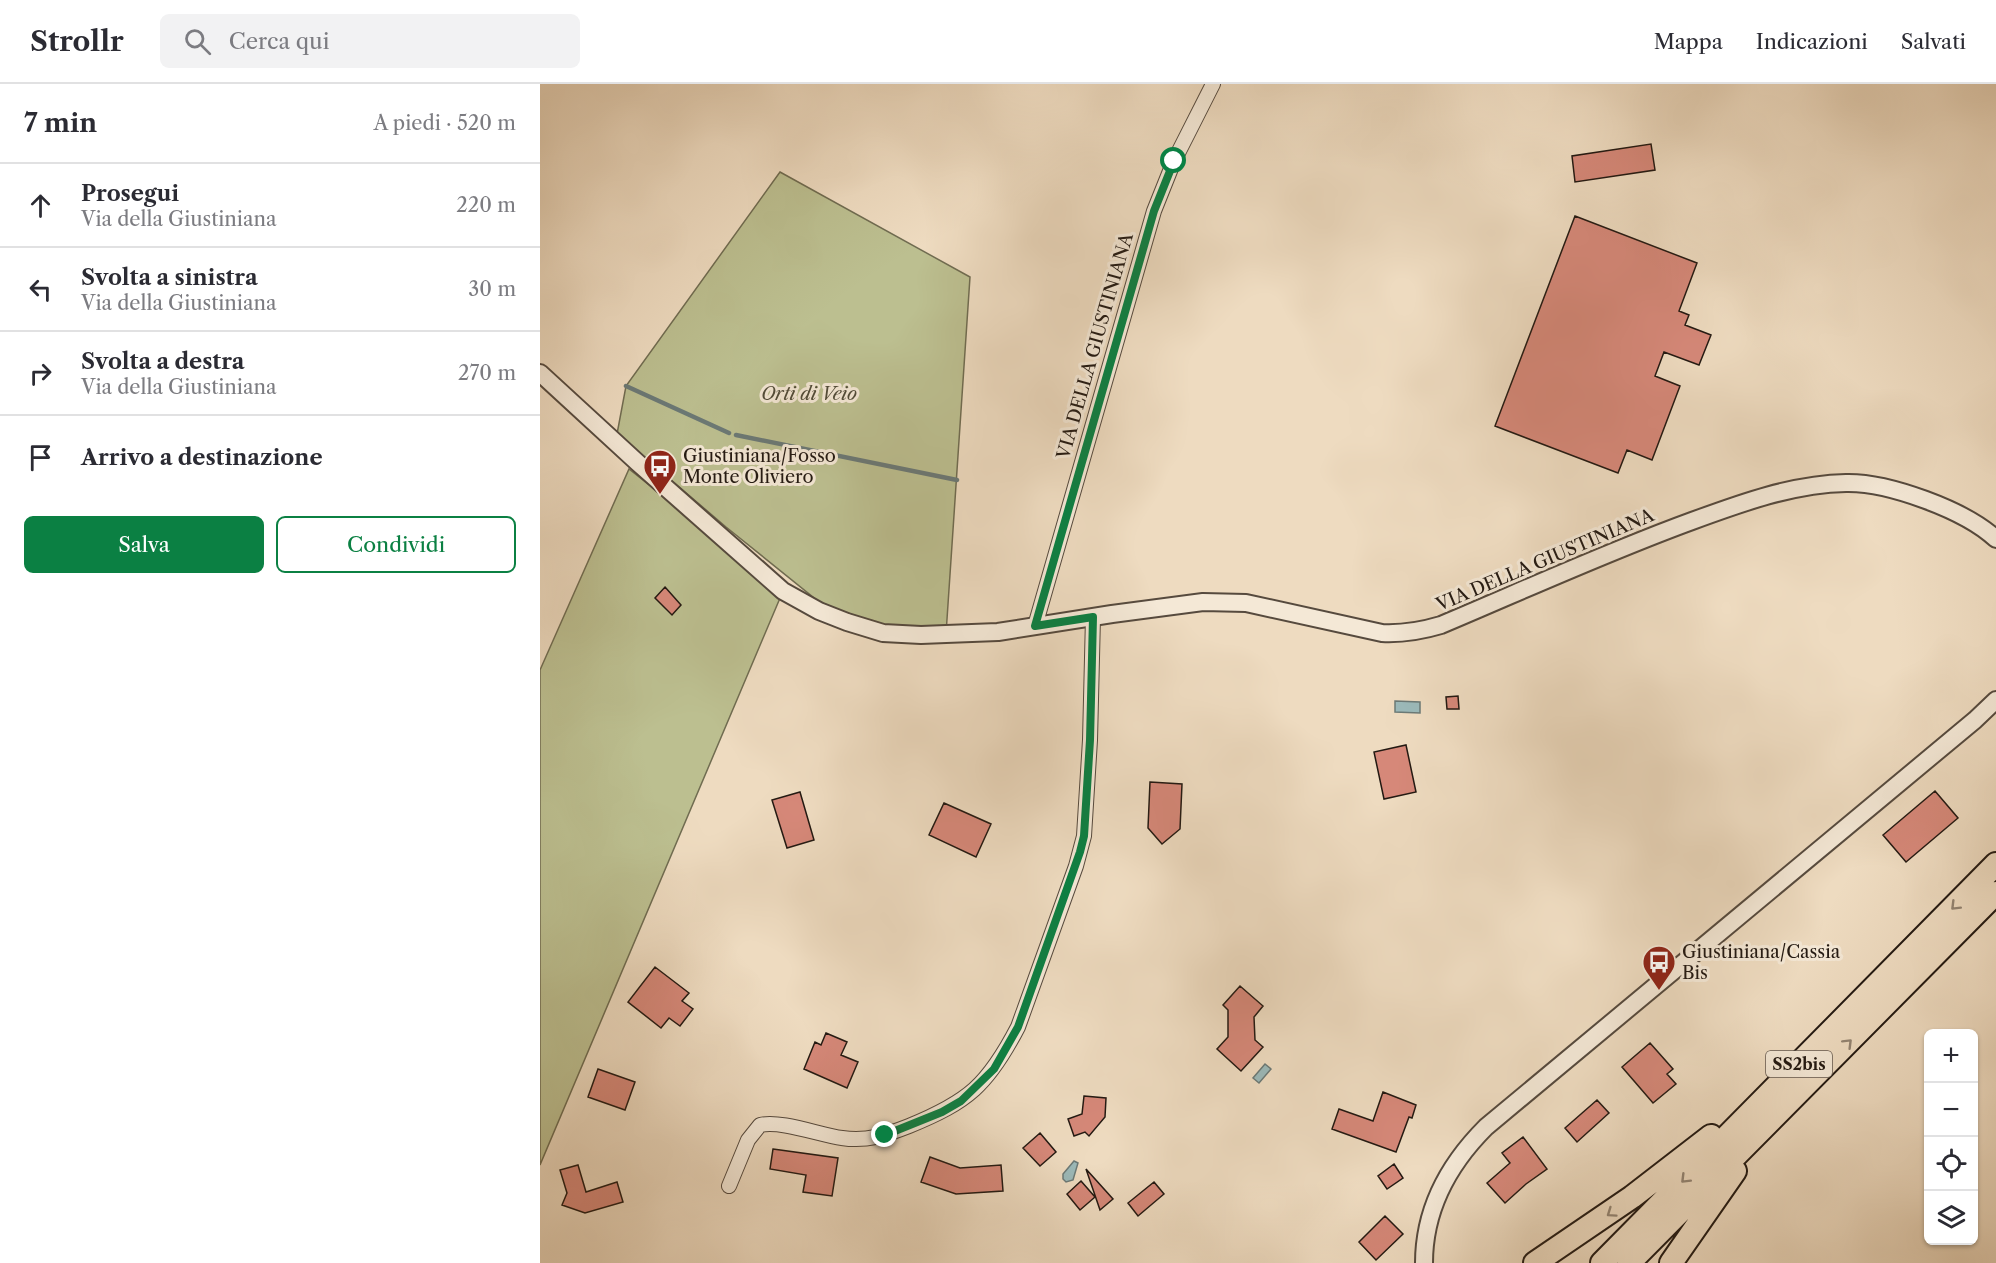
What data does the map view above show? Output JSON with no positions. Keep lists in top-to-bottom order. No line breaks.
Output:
{"streets":{"highway":["SS2bis"],"street":["VIA DELLA GIUSTINIANA"]},"parks":["Orti di Veio"],"places":{"bus stop":["Giustiniana/Fosso Monte Oliviero","Giustiniana/Cassia Bis"]},"page":{"header":"Strollr","search":"Cerca qui","nav":["Mappa","Indicazioni","Salvati"],"heading":["7 min","A piedi · 520 m"],"list":[["Prosegui","Via della Giustiniana","220 m"],["Svolta a sinistra","Via della Giustiniana","30 m"],["Svolta a destra","Via della Giustiniana","270 m"],"Arrivo a destinazione"],"buttons":["Salva","Condividi"],"map_buttons":["+","−"]}}
